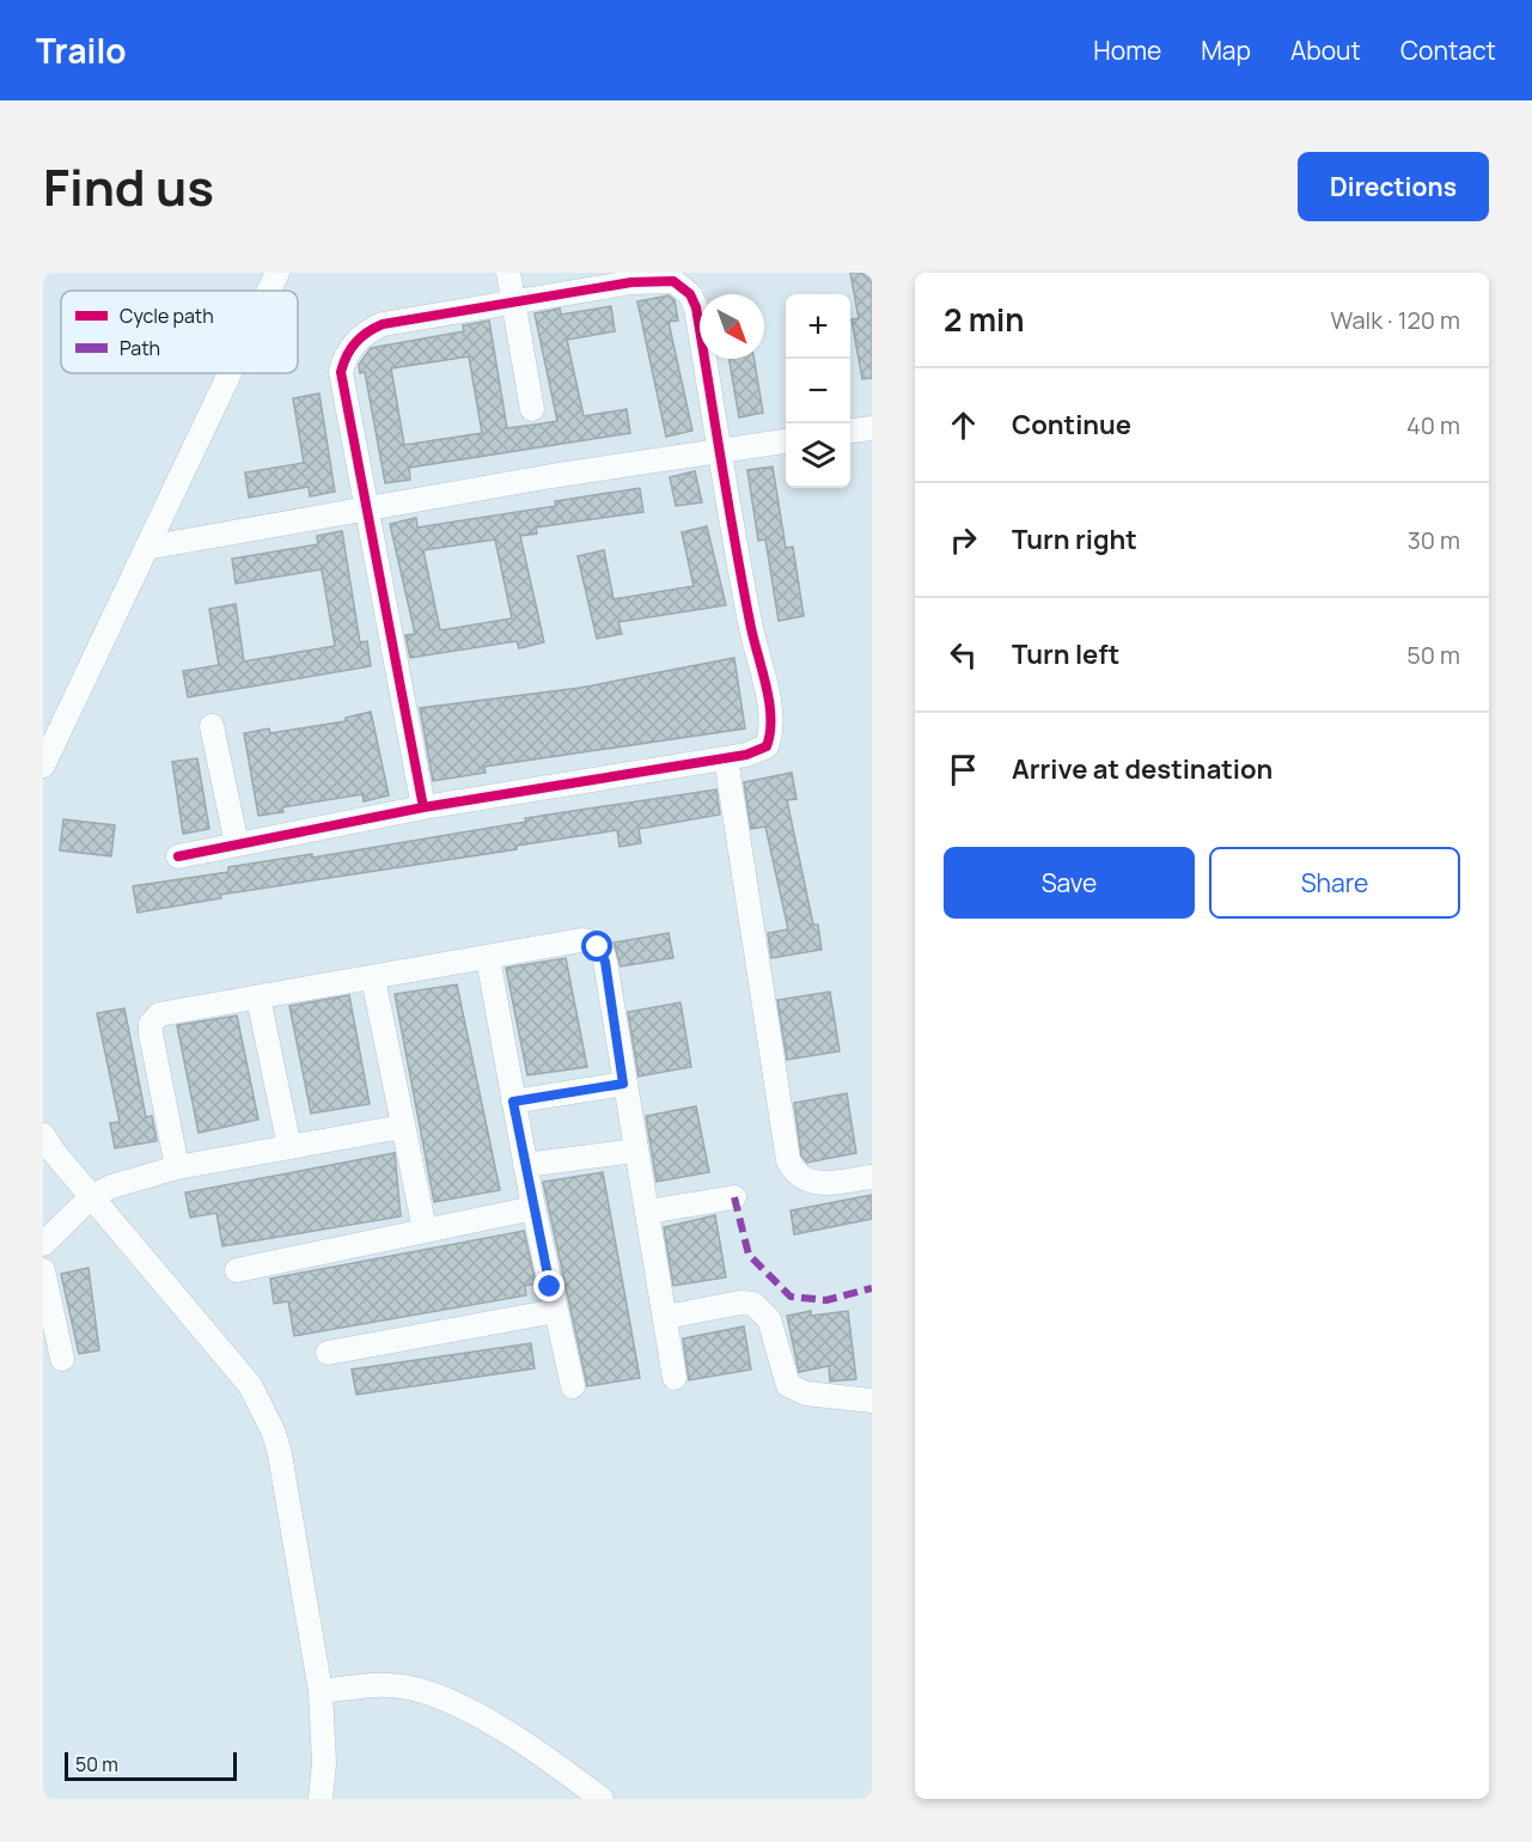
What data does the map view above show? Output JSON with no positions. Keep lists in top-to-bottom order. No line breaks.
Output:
{"legend":["Cycle path","Path"],"scale_bar":"50 m","north":"bottom right","page":{"header":"Trailo","nav":["Home","Map","About","Contact"],"title":"Find us","buttons":["Directions",["Save","Share"]],"heading":["2 min","Walk · 120 m"],"map_buttons":["+","−"],"list":[["Continue","40 m"],["Turn right","30 m"],["Turn left","50 m"],"Arrive at destination"],"scale":"50 m"}}
